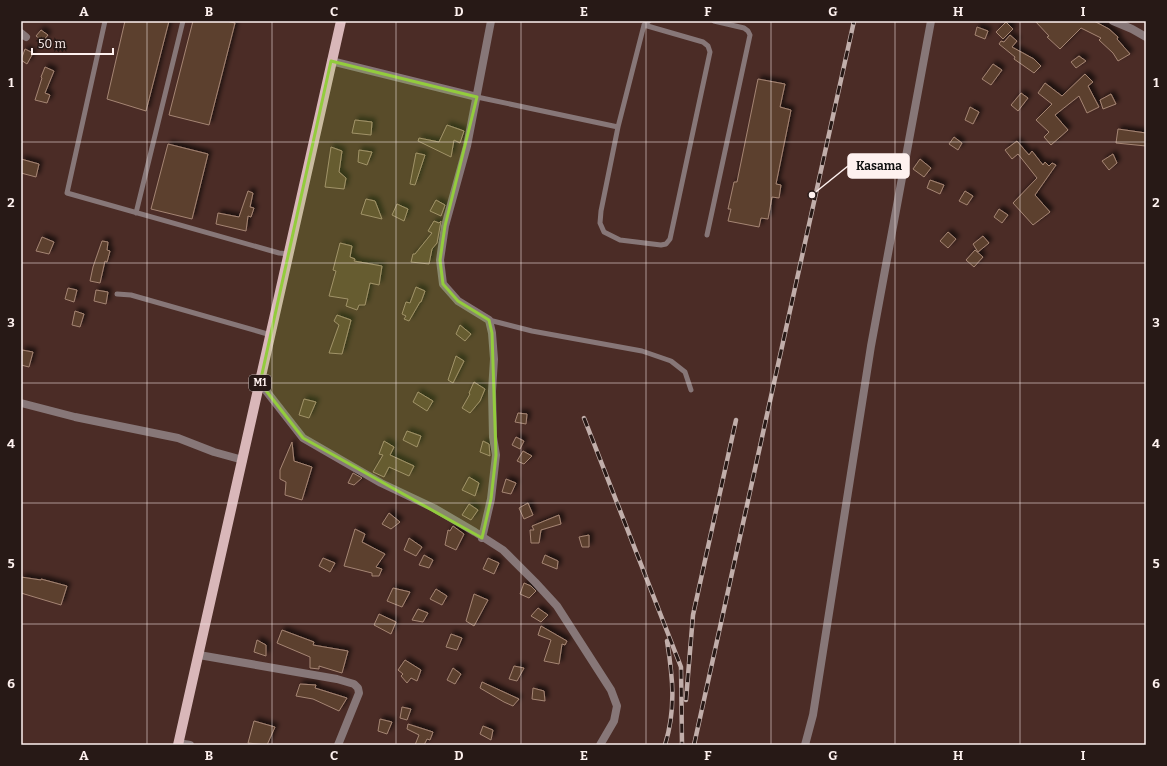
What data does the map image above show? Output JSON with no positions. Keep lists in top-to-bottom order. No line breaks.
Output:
{"streets":{"main road":["M1"]},"places":["Kasama"],"scale_bar":"50 m","grid":{"columns":["A","B","C","D","E","F","G","H","I"],"rows":["1","2","3","4","5","6"]}}
